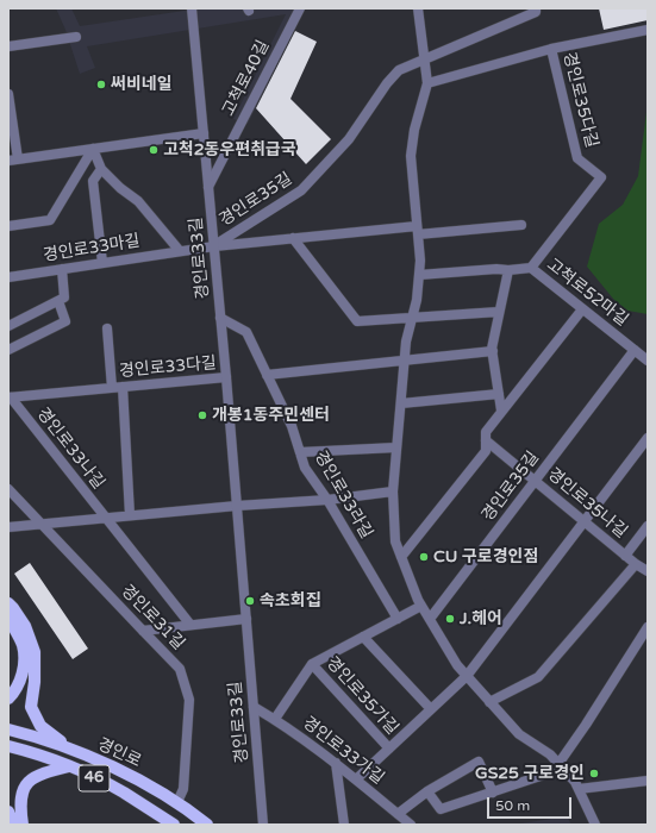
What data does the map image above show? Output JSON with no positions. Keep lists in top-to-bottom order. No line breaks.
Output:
{"streets":{"main road":["경인로","46"],"street":["고척로40길","경인로35다길","경인로35길","경인로33마길","경인로33길","고척로52마길","경인로33다길","경인로33나길","경인로33라길","경인로35나길","경인로31길","경인로35가길","경인로33가길"]},"crossings":[["고척로40길","경인로33길"],["경인로35다길","고척로52마길"],["경인로35길","경인로33마길"],["경인로35길","경인로33길"],["경인로35길","고척로52마길"],["경인로35길","경인로35나길"],["경인로33마길","경인로33길"],["경인로33길","경인로33다길"],["경인로33길","경인로33라길"],["경인로33길","경인로33가길"],["경인로33다길","경인로33나길"],["경인로33라길","경인로35가길"],["경인로31길","경인로"],["경인로35가길","경인로33가길"]],"places":["써비네일","고척2동우편취급국","개봉1동주민센터","CU 구로경인점","속초회집","J.헤어","GS25 구로경인"],"scale_bar":"50 m"}
